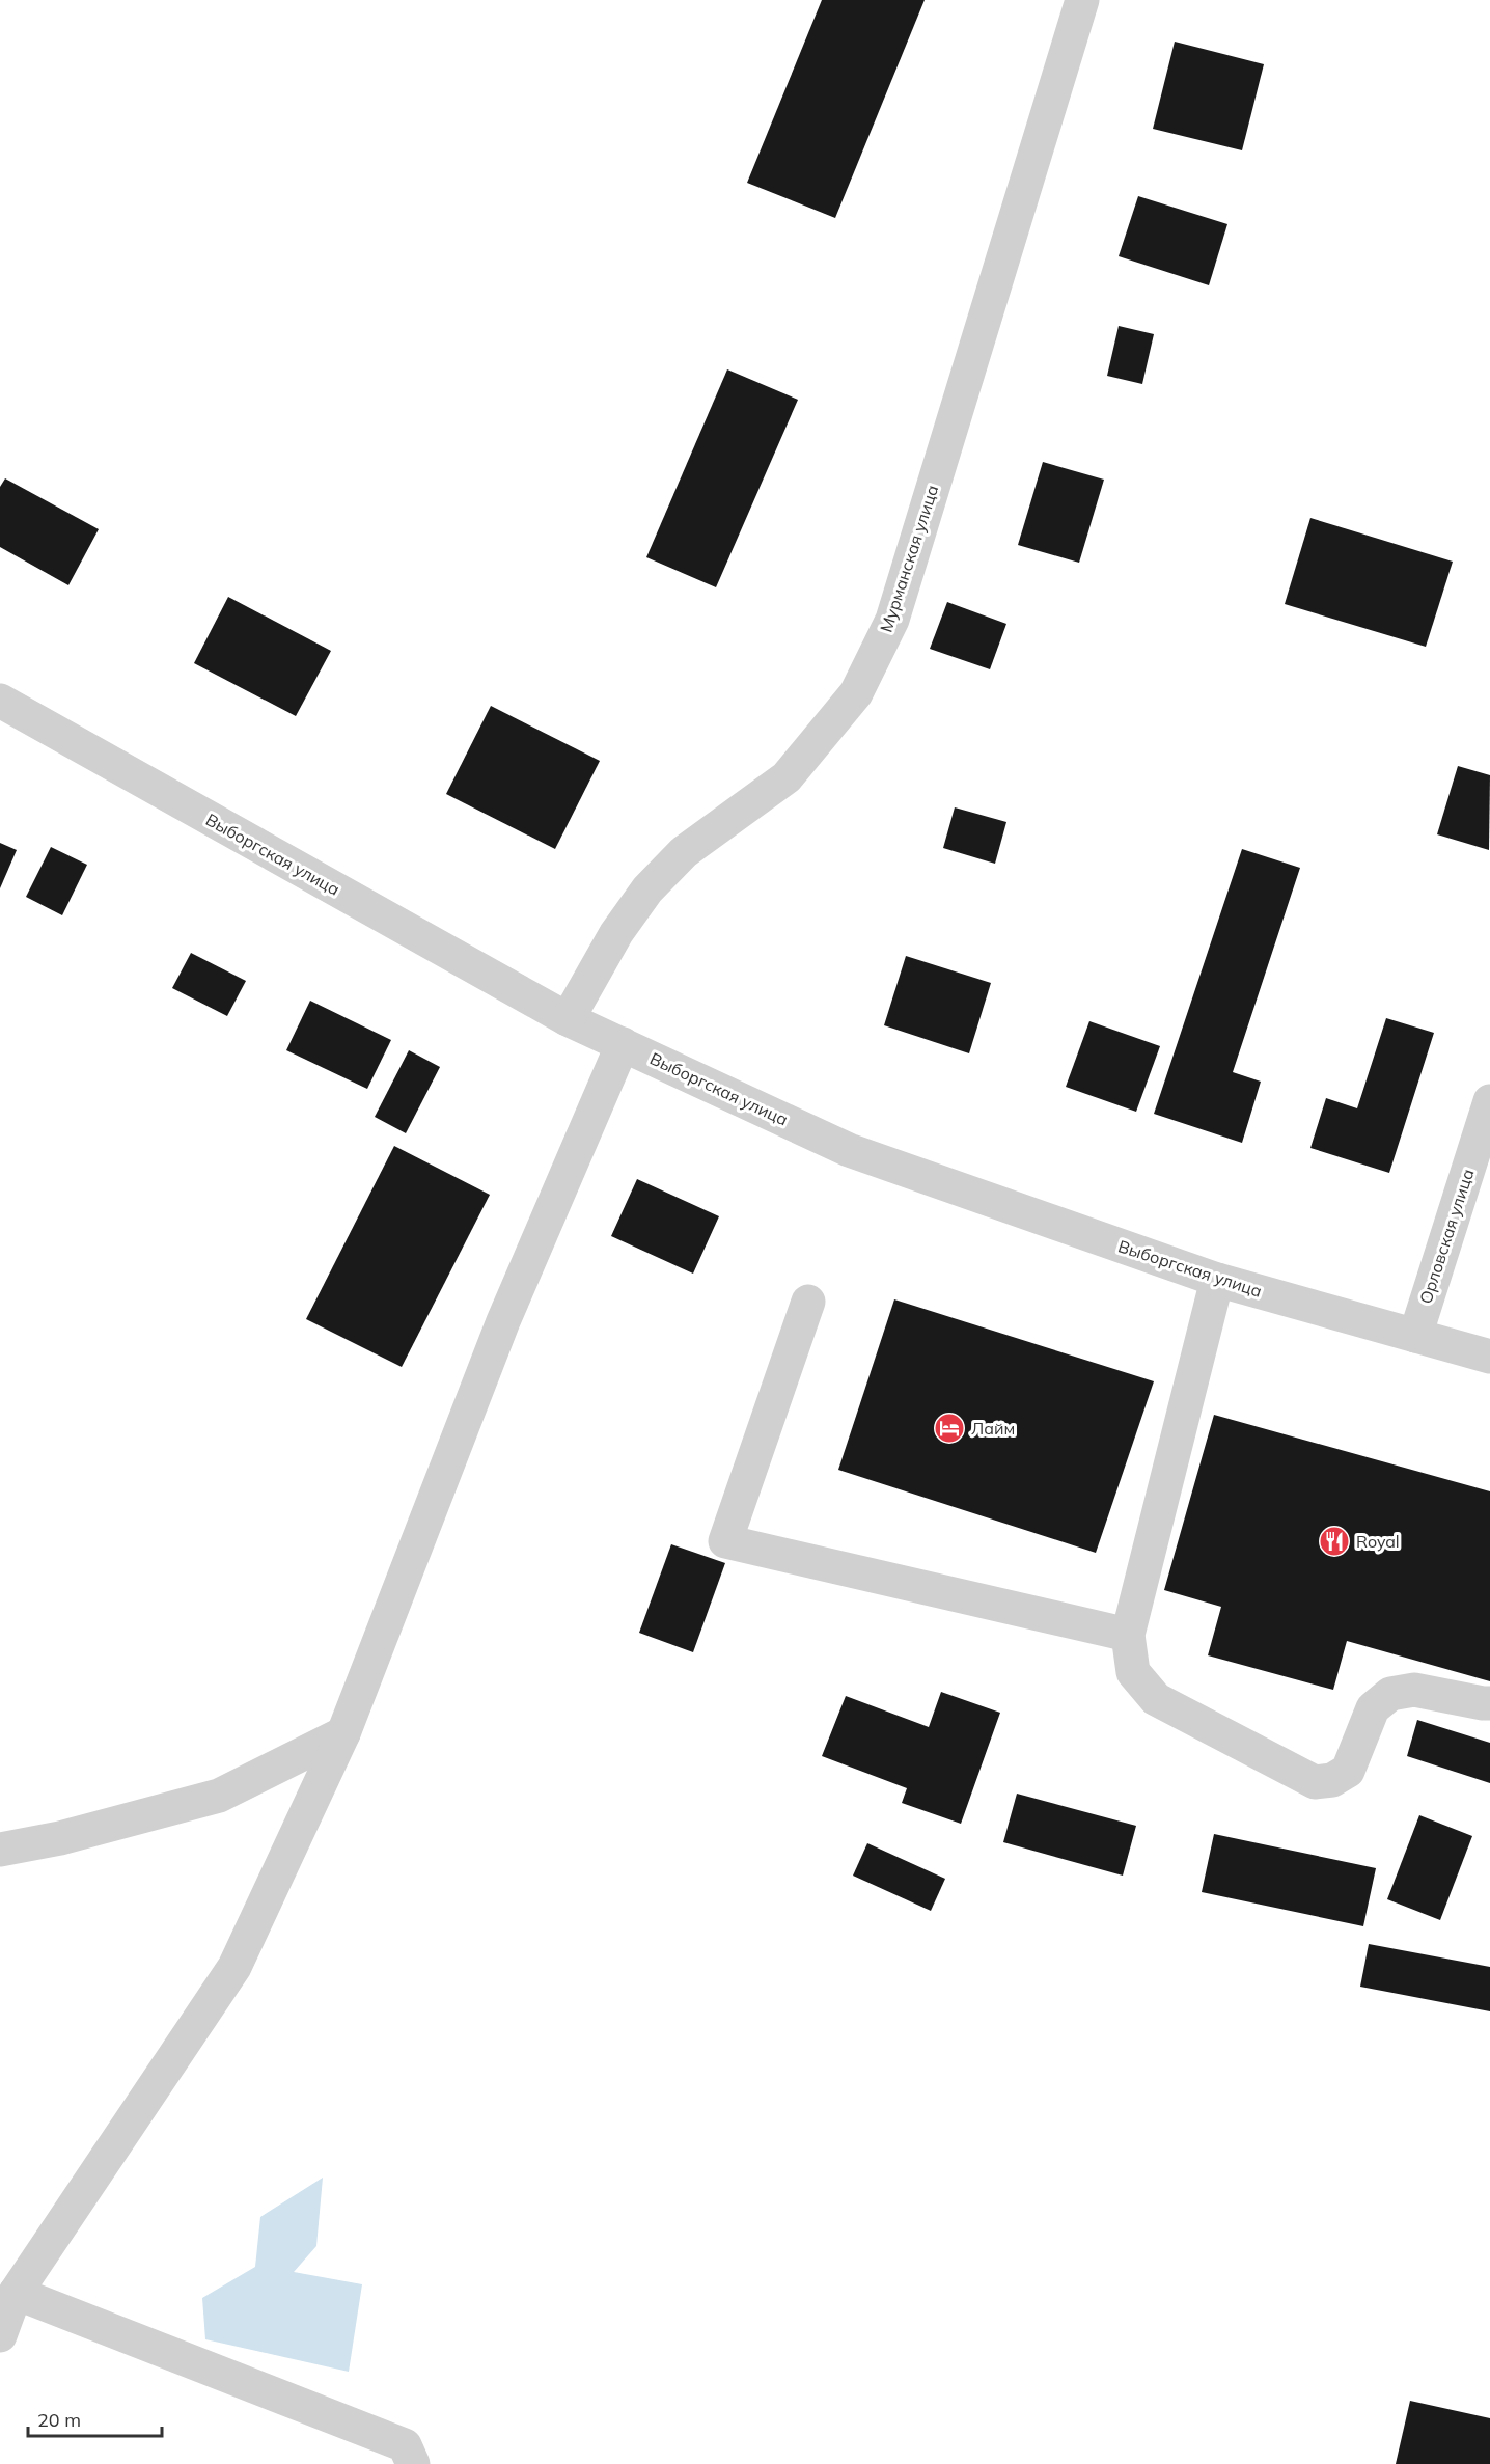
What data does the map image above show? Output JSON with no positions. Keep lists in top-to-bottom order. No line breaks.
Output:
{"streets":{"street":["Мурманская улица","Выборгская улица","Орловская улица"]},"crossings":[["Мурманская улица","Выборгская улица"],["Выборгская улица","Орловская улица"]],"places":{"hotel":["Лайм"],"restaurant":["Royal"]},"scale_bar":"20 m"}
